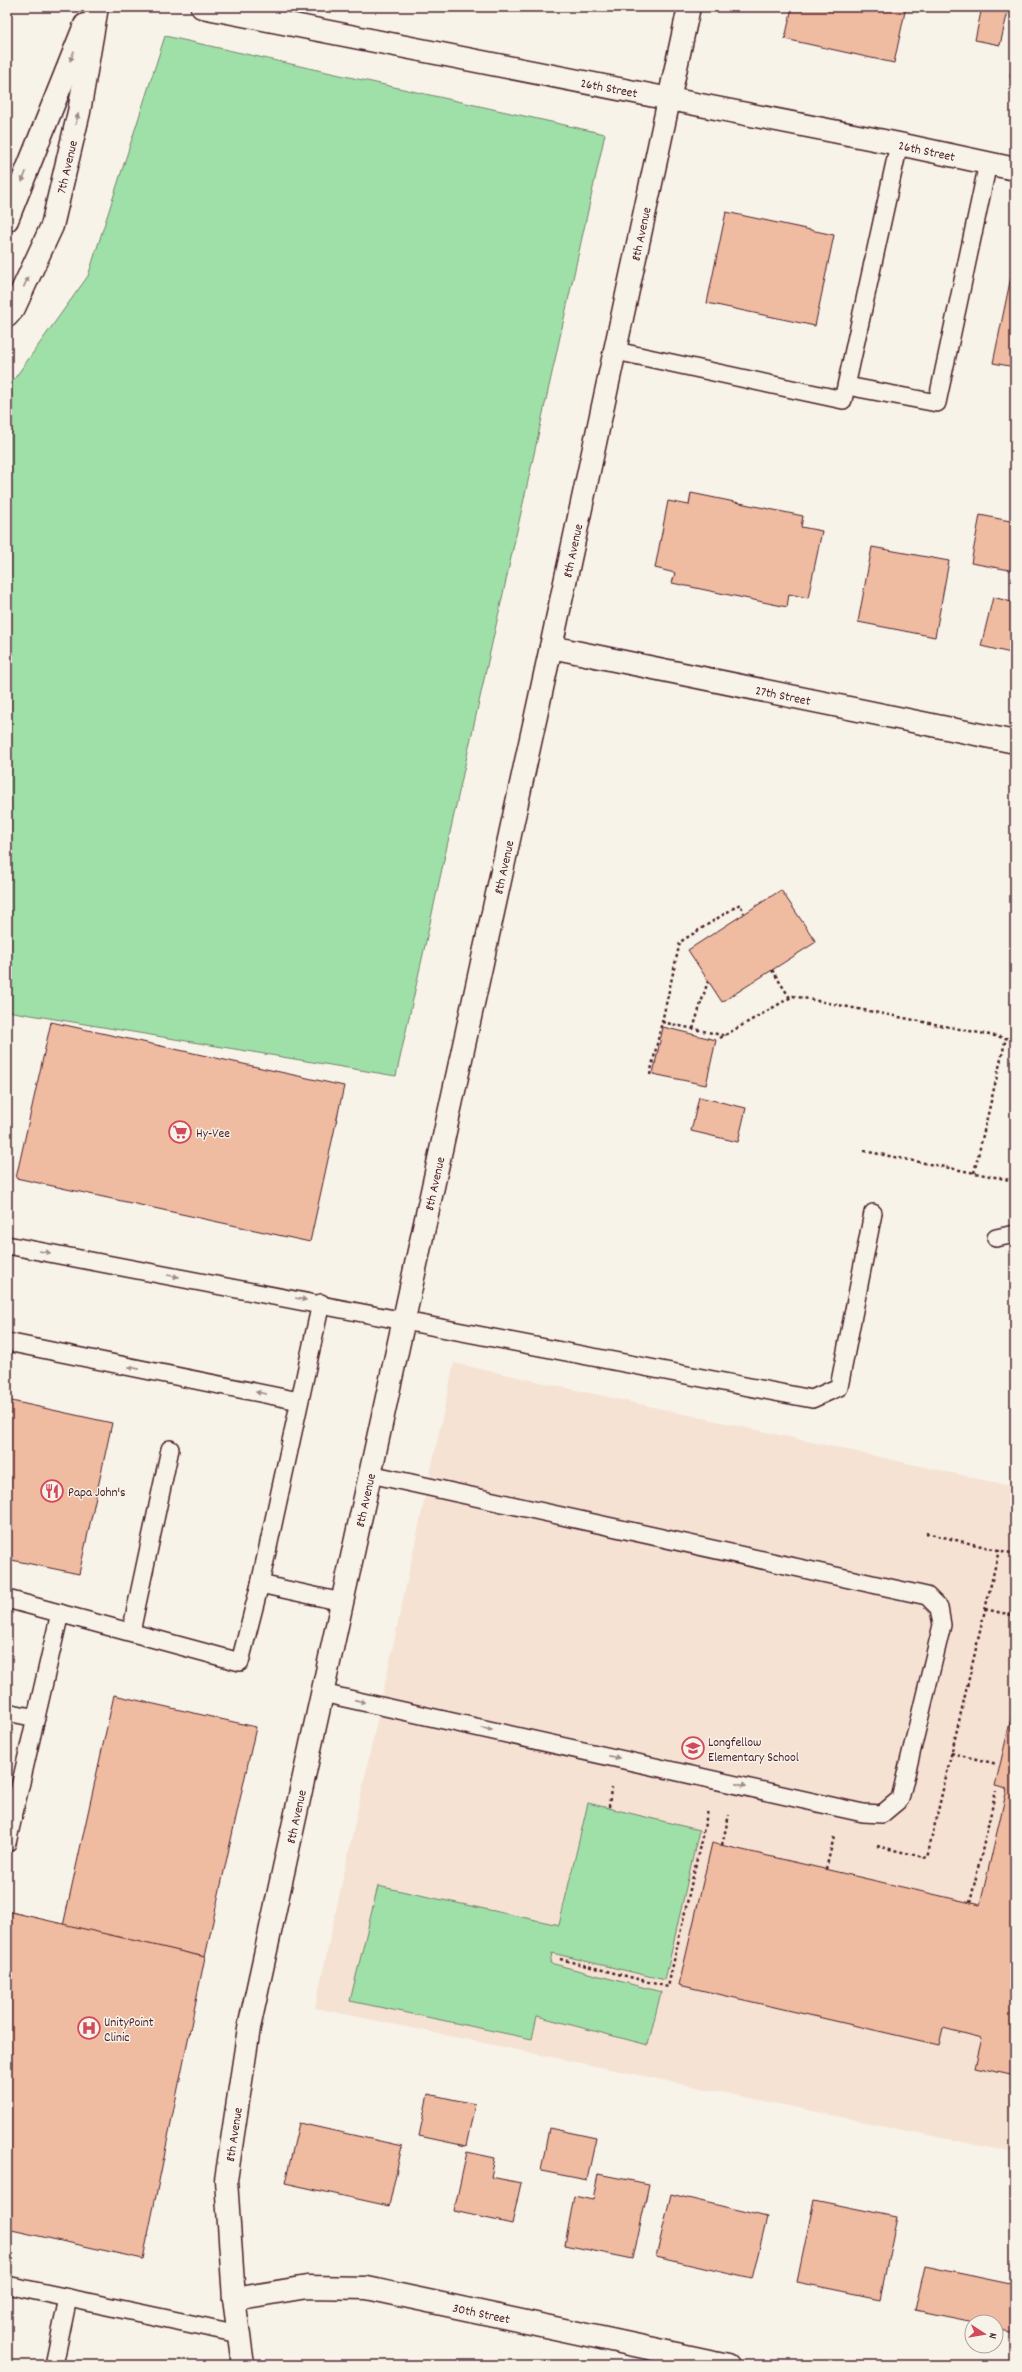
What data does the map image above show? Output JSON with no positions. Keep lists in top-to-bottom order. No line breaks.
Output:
{"streets":{"street":["26th Street","7th Avenue","8th Avenue","27th Street","30th Street"]},"crossings":[["26th Street","8th Avenue"],["8th Avenue","27th Street"],["8th Avenue","30th Street"]],"places":{"supermarket":["Hy-Vee"],"restaurant":["Papa John's"],"school or university":["Longfellow Elementary School"],"hospital":["UnityPoint Clinic"]},"north":"right"}
